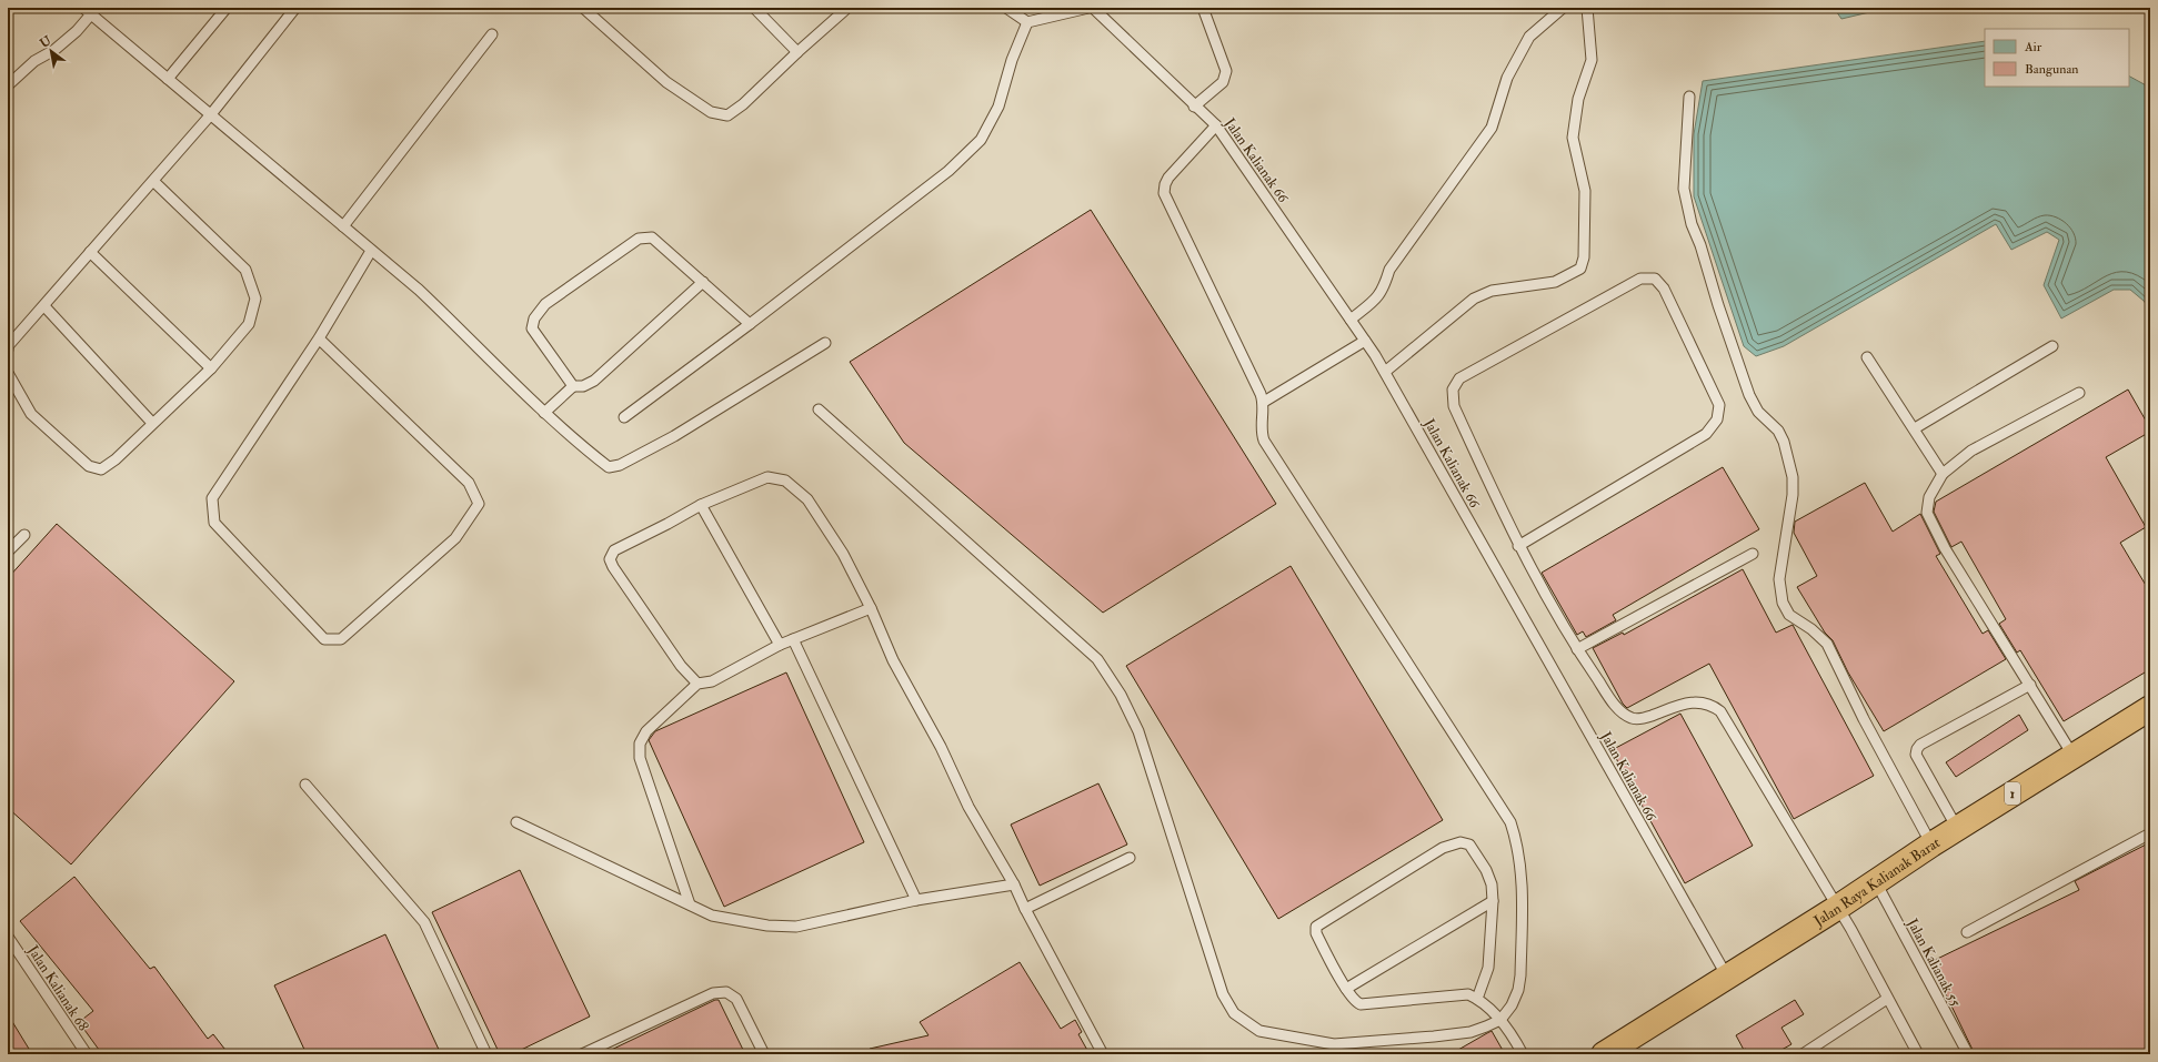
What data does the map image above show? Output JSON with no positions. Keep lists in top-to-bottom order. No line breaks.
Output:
{"streets":{"highway":["1","Jalan Raya Kalianak Barat"],"lane":["Jalan Kalianak 66","Jalan Kalianak 55","Jalan Kalianak 68"]},"crossings":[["Jalan Kalianak 66","Jalan Raya Kalianak Barat"],["Jalan Raya Kalianak Barat","Jalan Kalianak 55"]],"legend":["Air","Bangunan"],"north":"top left"}
